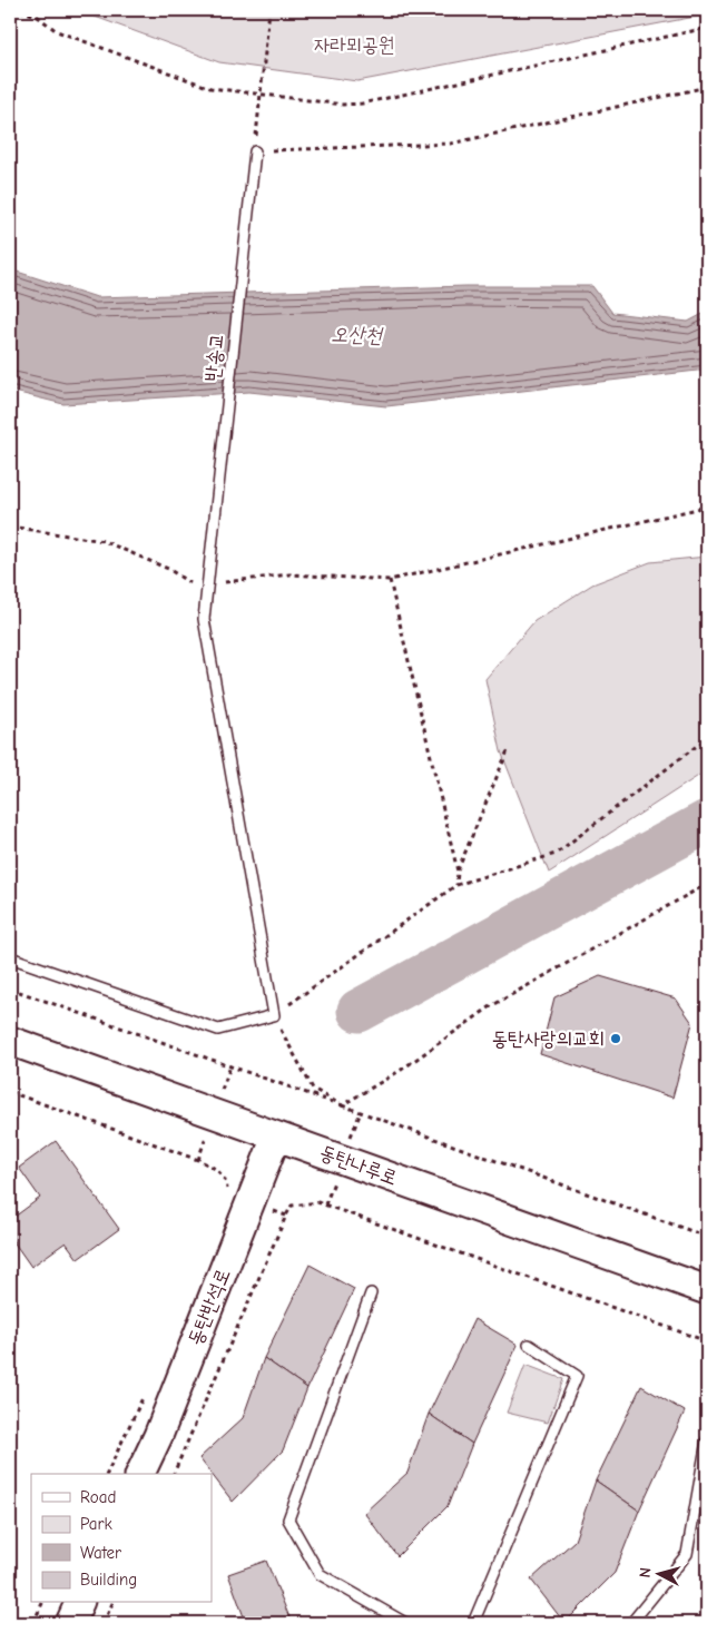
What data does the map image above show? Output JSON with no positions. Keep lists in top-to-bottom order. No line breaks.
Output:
{"streets":{"street":["동탄나루로","동탄반석로"],"lane":["반송교"]},"crossings":[["동탄나루로","동탄반석로"]],"water":["오산천"],"parks":["자라뫼공원"],"places":["동탄사랑의교회"],"legend":["Road","Park","Water","Building"],"north":"left"}
